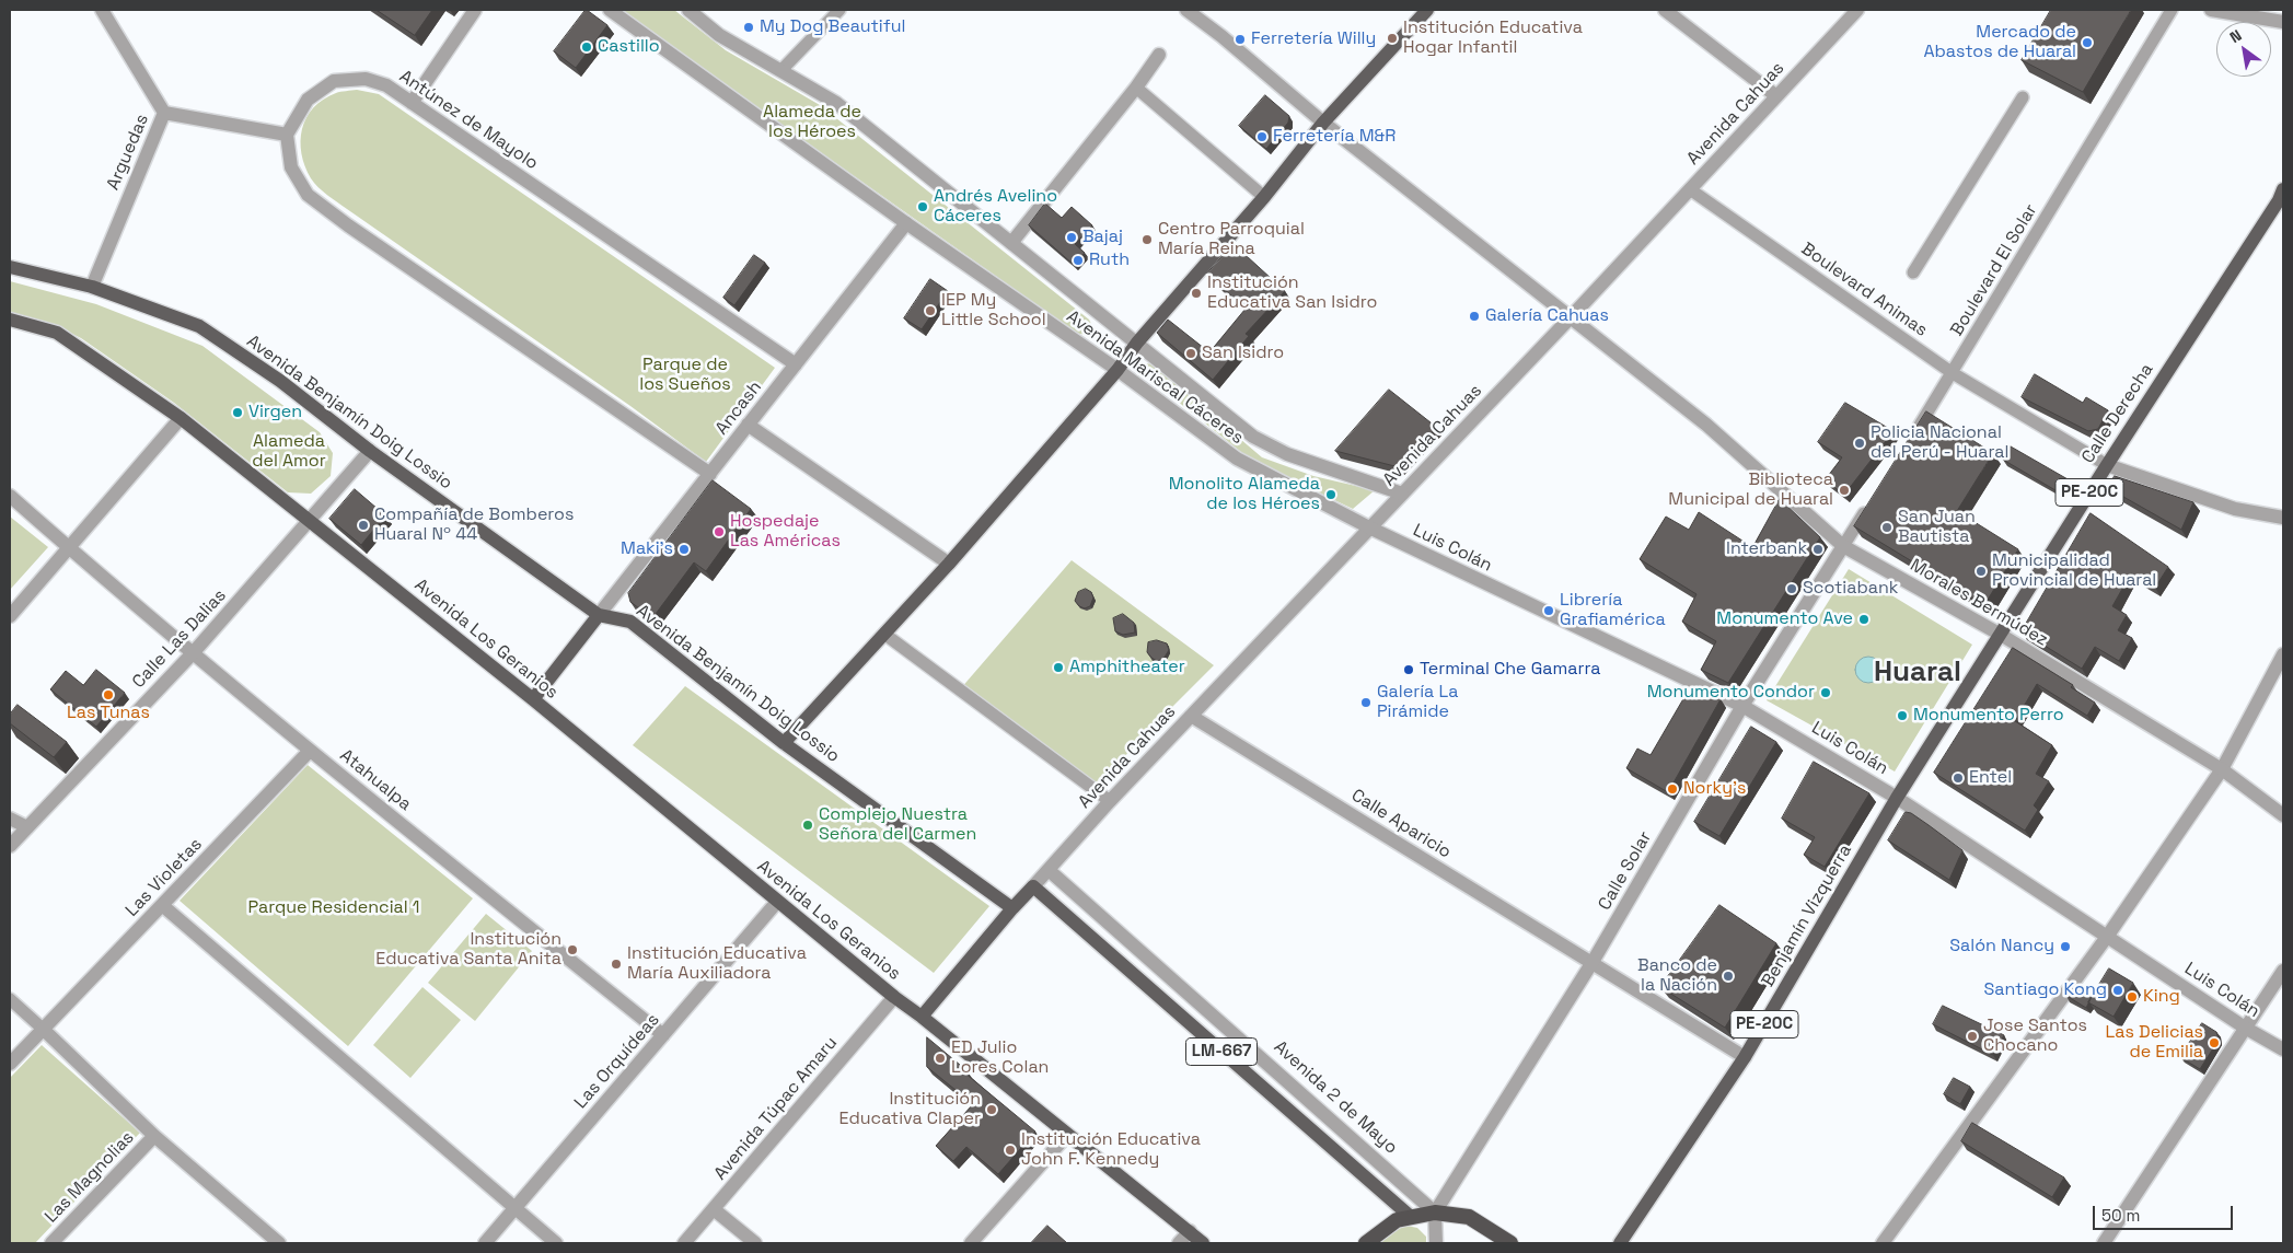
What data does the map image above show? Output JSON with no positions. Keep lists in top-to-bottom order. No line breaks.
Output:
{"streets":{"main road":["Avenida Benjamín Doig Lossio","Calle Derecha","PE-20C","Avenida Los Geranios","Benjamín Vizquerra","LM-667"],"street":["Avenida Cahuas","Antúnez de Mayolo","Arguedas","Boulevard El Solar","Boulevard Animas","Avenida Mariscal Cáceres","Ancash","Luis Colán","Morales Bermúdez","Calle Las Dalias","Atahualpa","Calle Aparicio","Calle Solar","Las Violetas","Las Orquídeas","Avenida 2 de Mayo","Avenida Túpac Amaru","Las Magnolias"]},"crossings":[["Avenida Cahuas","Boulevard Animas"],["Avenida Cahuas","Avenida Mariscal Cáceres"],["Avenida Cahuas","Luis Colán"],["Avenida Cahuas","Morales Bermúdez"],["Avenida Cahuas","Calle Aparicio"],["Avenida Cahuas","LM-667"],["Avenida Cahuas","Avenida 2 de Mayo"],["Antúnez de Mayolo","Ancash"],["Arguedas","Avenida Benjamín Doig Lossio"],["Boulevard El Solar","Boulevard Animas"],["Boulevard Animas","Calle Derecha"],["Avenida Mariscal Cáceres","Ancash"],["Avenida Mariscal Cáceres","Luis Colán"],["Ancash","Avenida Benjamín Doig Lossio"],["Avenida Benjamín Doig Lossio","Calle Las Dalias"],["Calle Derecha","Luis Colán"],["Calle Derecha","Morales Bermúdez"],["Calle Derecha","Benjamín Vizquerra"],["Luis Colán","Calle Solar"],["Luis Colán","Benjamín Vizquerra"],["Morales Bermúdez","Calle Solar"],["Calle Las Dalias","Avenida Los Geranios"],["Calle Las Dalias","Atahualpa"],["Avenida Los Geranios","Las Orquídeas"],["Avenida Los Geranios","Avenida Túpac Amaru"],["Atahualpa","Las Violetas"],["Atahualpa","Las Orquídeas"],["Calle Aparicio","Calle Solar"],["Calle Aparicio","Benjamín Vizquerra"],["Calle Solar","Avenida 2 de Mayo"]],"districts":["Huaral"],"parks":["Alameda de los Héroes","Parque de los Sueños","Alameda del Amor","Parque Residencial 1"],"places":["My Dog Beautiful","Institución Educativa Hogar Infantil","Ferretería Willy","Mercado de Abastos de Huaral","Castillo","Ferretería M&R","Andrés Avelino Cáceres","Bajaj","Centro Parroquial María Reina","Ruth","Institución Educativa San Isidro","IEP My Little School","Galería Cahuas","San Isidro","Virgen","Policia Nacional del Perú - Huaral","Biblioteca Municipal de Huaral","Monolito Alameda de los Héroes","Compañía de Bomberos Huaral Nº 44","San Juan Bautista","Hospedaje Las Américas","Maki's","Interbank","Municipalidad Provincial de Huaral","Scotiabank","Librería Grafiamérica","Monumento Ave","Amphitheater","Terminal Che Gamarra","Monumento Condor","Las Tunas","Galería La Pirámide","Monumento Perro","Entel","Norky's","Complejo Nuestra Señora del Carmen","Salón Nancy","Institución Educativa Santa Anita","Institución Educativa María Auxiliadora","Banco de la Nación","Santiago Kong","King","Jose Santos Chocano","Las Delicias de Emilia","ED Julio Lores Colan","Institución Educativa Claper","Institución Educativa John F. Kennedy"],"scale_bar":"50 m","north":"top left"}
